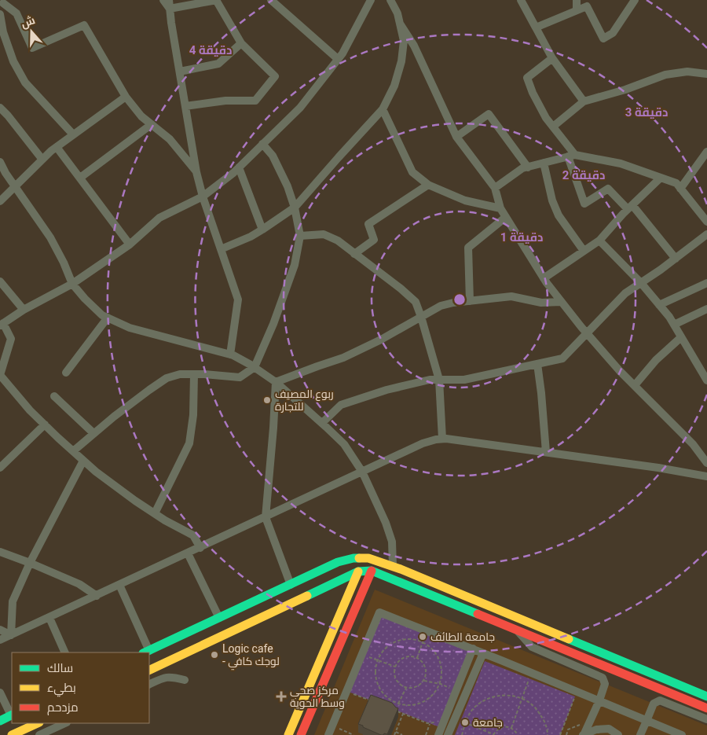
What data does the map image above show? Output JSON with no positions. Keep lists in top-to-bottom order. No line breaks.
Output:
{"places":{"other":["ربوع المصيف للتجارة","جامعة الطائف","Logic cafe - لوجك كافي","جامعة"],"health":["مركز صحي وسط الحوية"]},"legend":["سالك","بطيء","مزدحم"],"north":"top","rings":["4 دقيقة","3 دقيقة","2 دقيقة","1 دقيقة"]}
